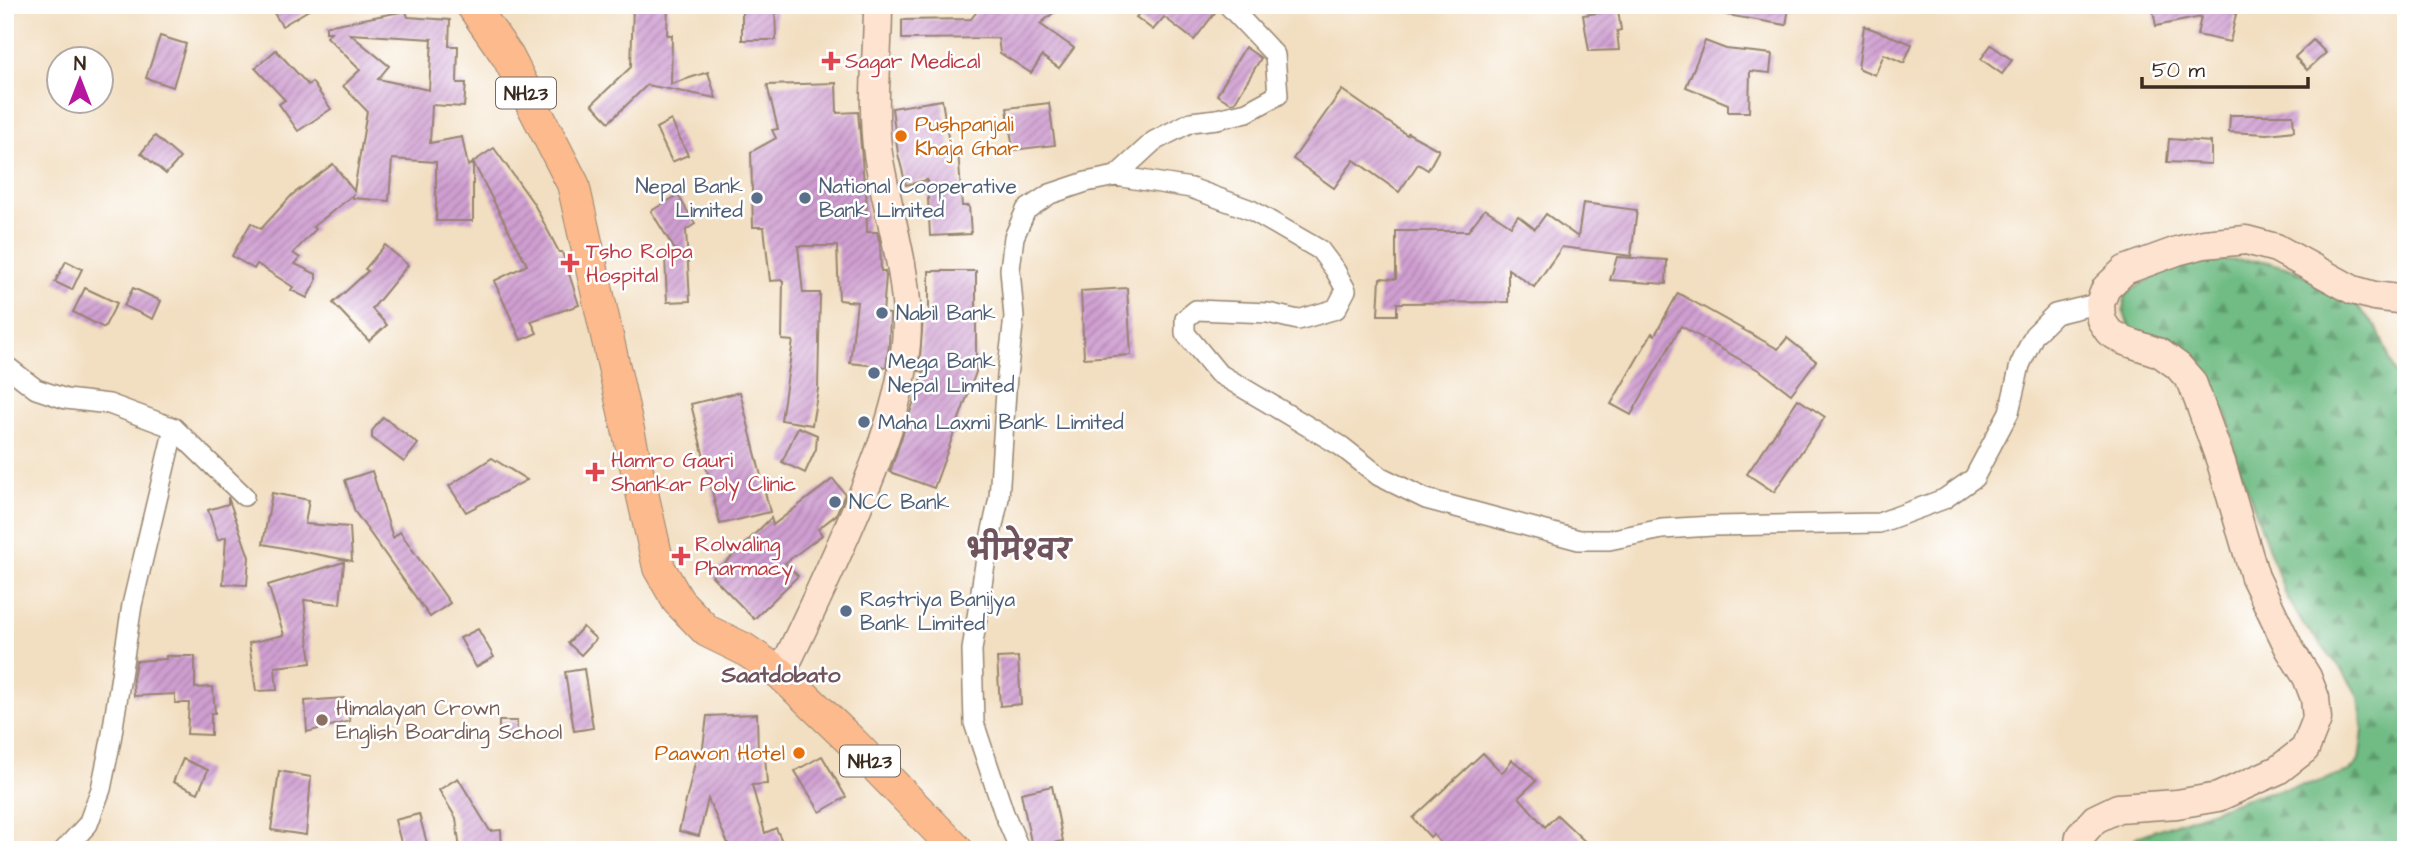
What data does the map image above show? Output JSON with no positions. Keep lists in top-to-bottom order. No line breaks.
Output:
{"streets":{"main road":["NH23"]},"districts":["भीमेश्वर","Saatdobato"],"places":{"health":["Sagar Medical","Tsho Rolpa Hospital","Hamro Gauri Shankar Poly Clinic","Rolwaling Pharmacy"],"other":["Pushpanjali Khaja Ghar","Nepal Bank Limited","National Cooperative Bank Limited","Nabil Bank","Mega Bank Nepal Limited","Maha Laxmi Bank Limited","NCC Bank","Rastriya Banijya Bank Limited","Himalayan Crown English Boarding School","Paawon Hotel"]},"scale_bar":"50 m","north":"top"}
